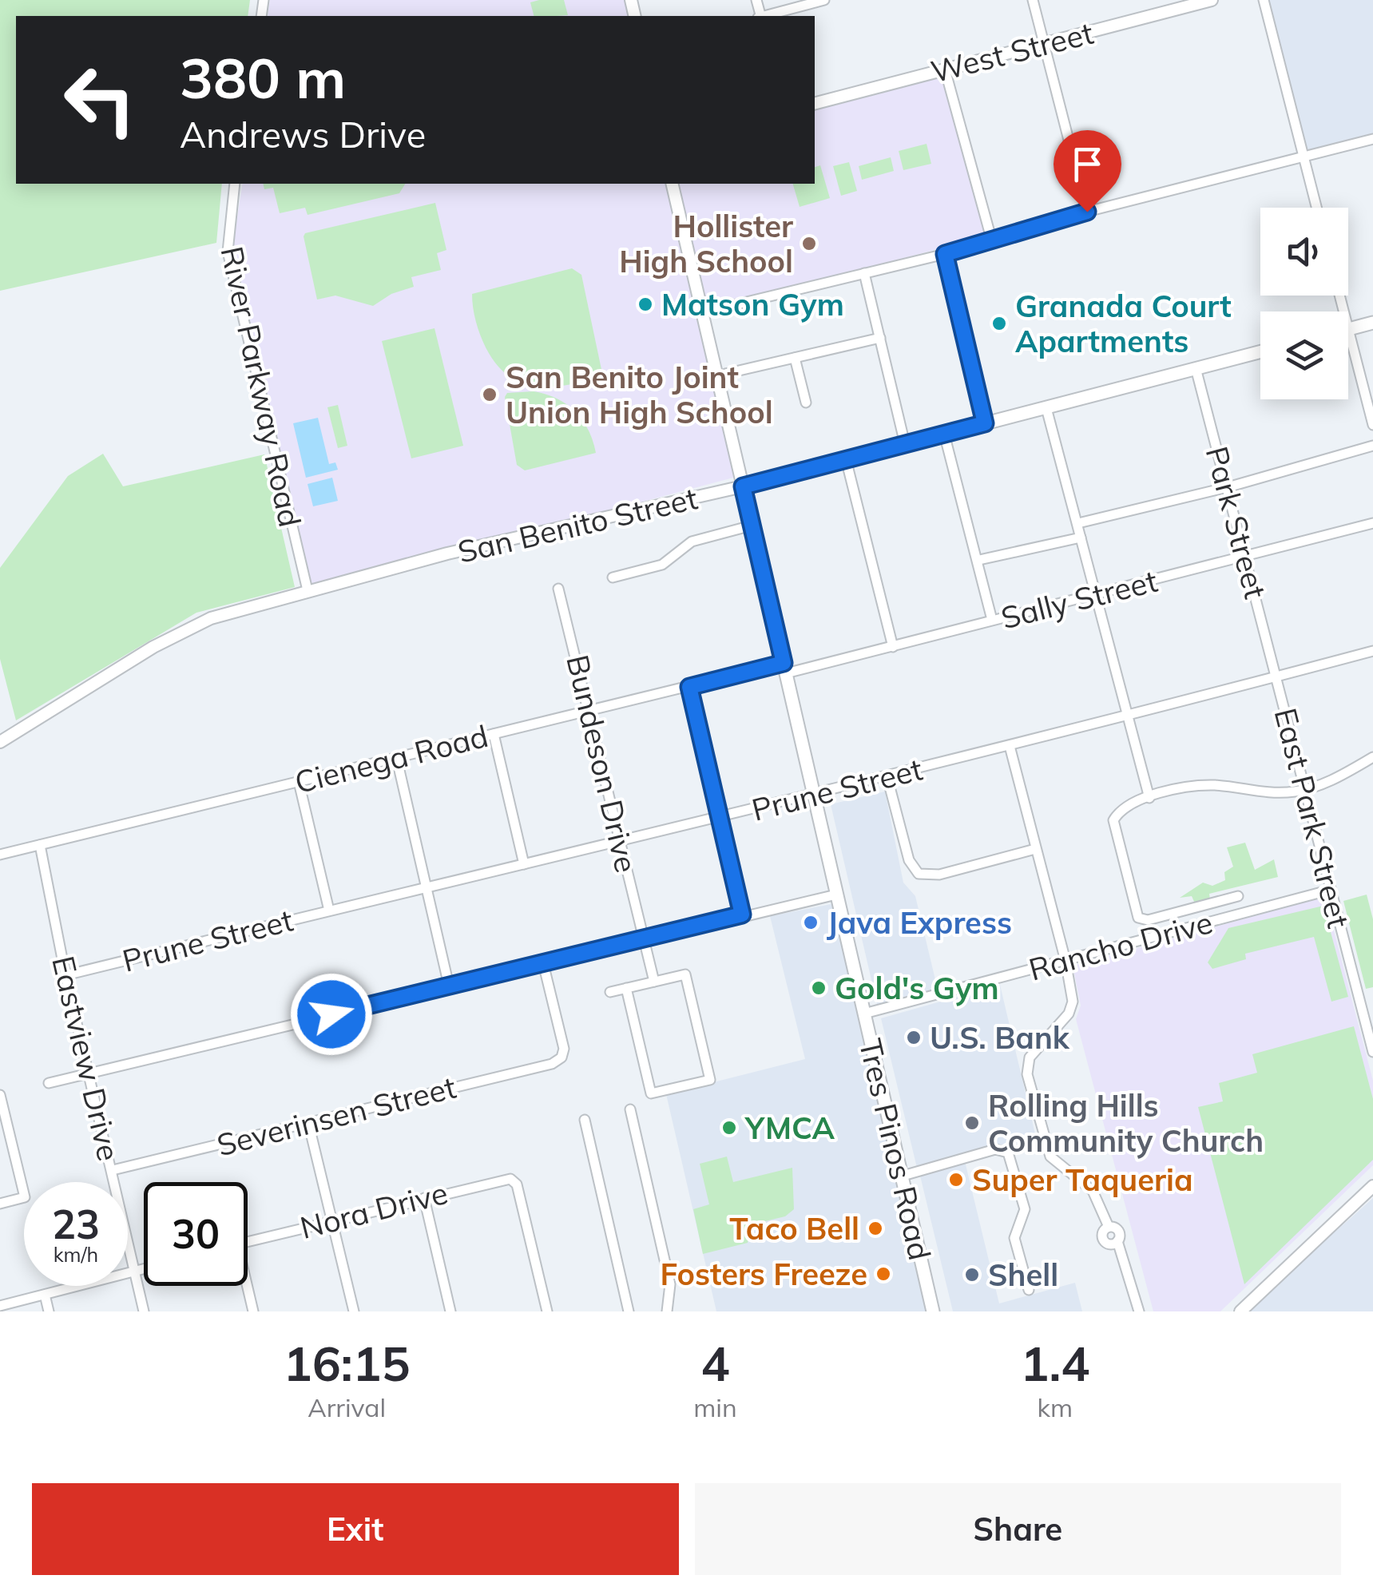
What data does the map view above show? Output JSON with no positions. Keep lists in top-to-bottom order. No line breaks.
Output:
{"streets":{"main road":["San Benito Street","Tres Pinos Road"],"street":["West Street","River Parkway Road","Park Street","Sally Street","Cienega Road","Bundeson Drive","Prune Street","East Park Street","Rancho Drive","Eastview Drive","Severinsen Street","Nora Drive"]},"crossings":[["River Parkway Road","San Benito Street"],["Park Street","San Benito Street"],["Park Street","Sally Street"],["Park Street","Prune Street"],["Park Street","East Park Street"],["San Benito Street","Tres Pinos Road"],["Sally Street","Cienega Road"],["Sally Street","Tres Pinos Road"],["Cienega Road","Bundeson Drive"],["Cienega Road","Eastview Drive"],["Cienega Road","Tres Pinos Road"],["Bundeson Drive","Prune Street"],["Prune Street","East Park Street"],["Prune Street","Eastview Drive"],["Prune Street","Tres Pinos Road"],["East Park Street","Rancho Drive"],["Rancho Drive","Tres Pinos Road"],["Eastview Drive","Severinsen Street"]],"places":["Hollister High School","Matson Gym","Granada Court Apartments","San Benito Joint Union High School","Java Express","Gold's Gym","U.S. Bank","Rolling Hills Community Church","YMCA","Super Taqueria","Taco Bell","Fosters Freeze","Shell"],"page":{"turn":["380 m","Andrews Drive"],"speed":"23 km/h","limit":"30","eta":["16:15","Arrival","4","min","1.4","km"],"buttons":["Exit","Share"]}}
